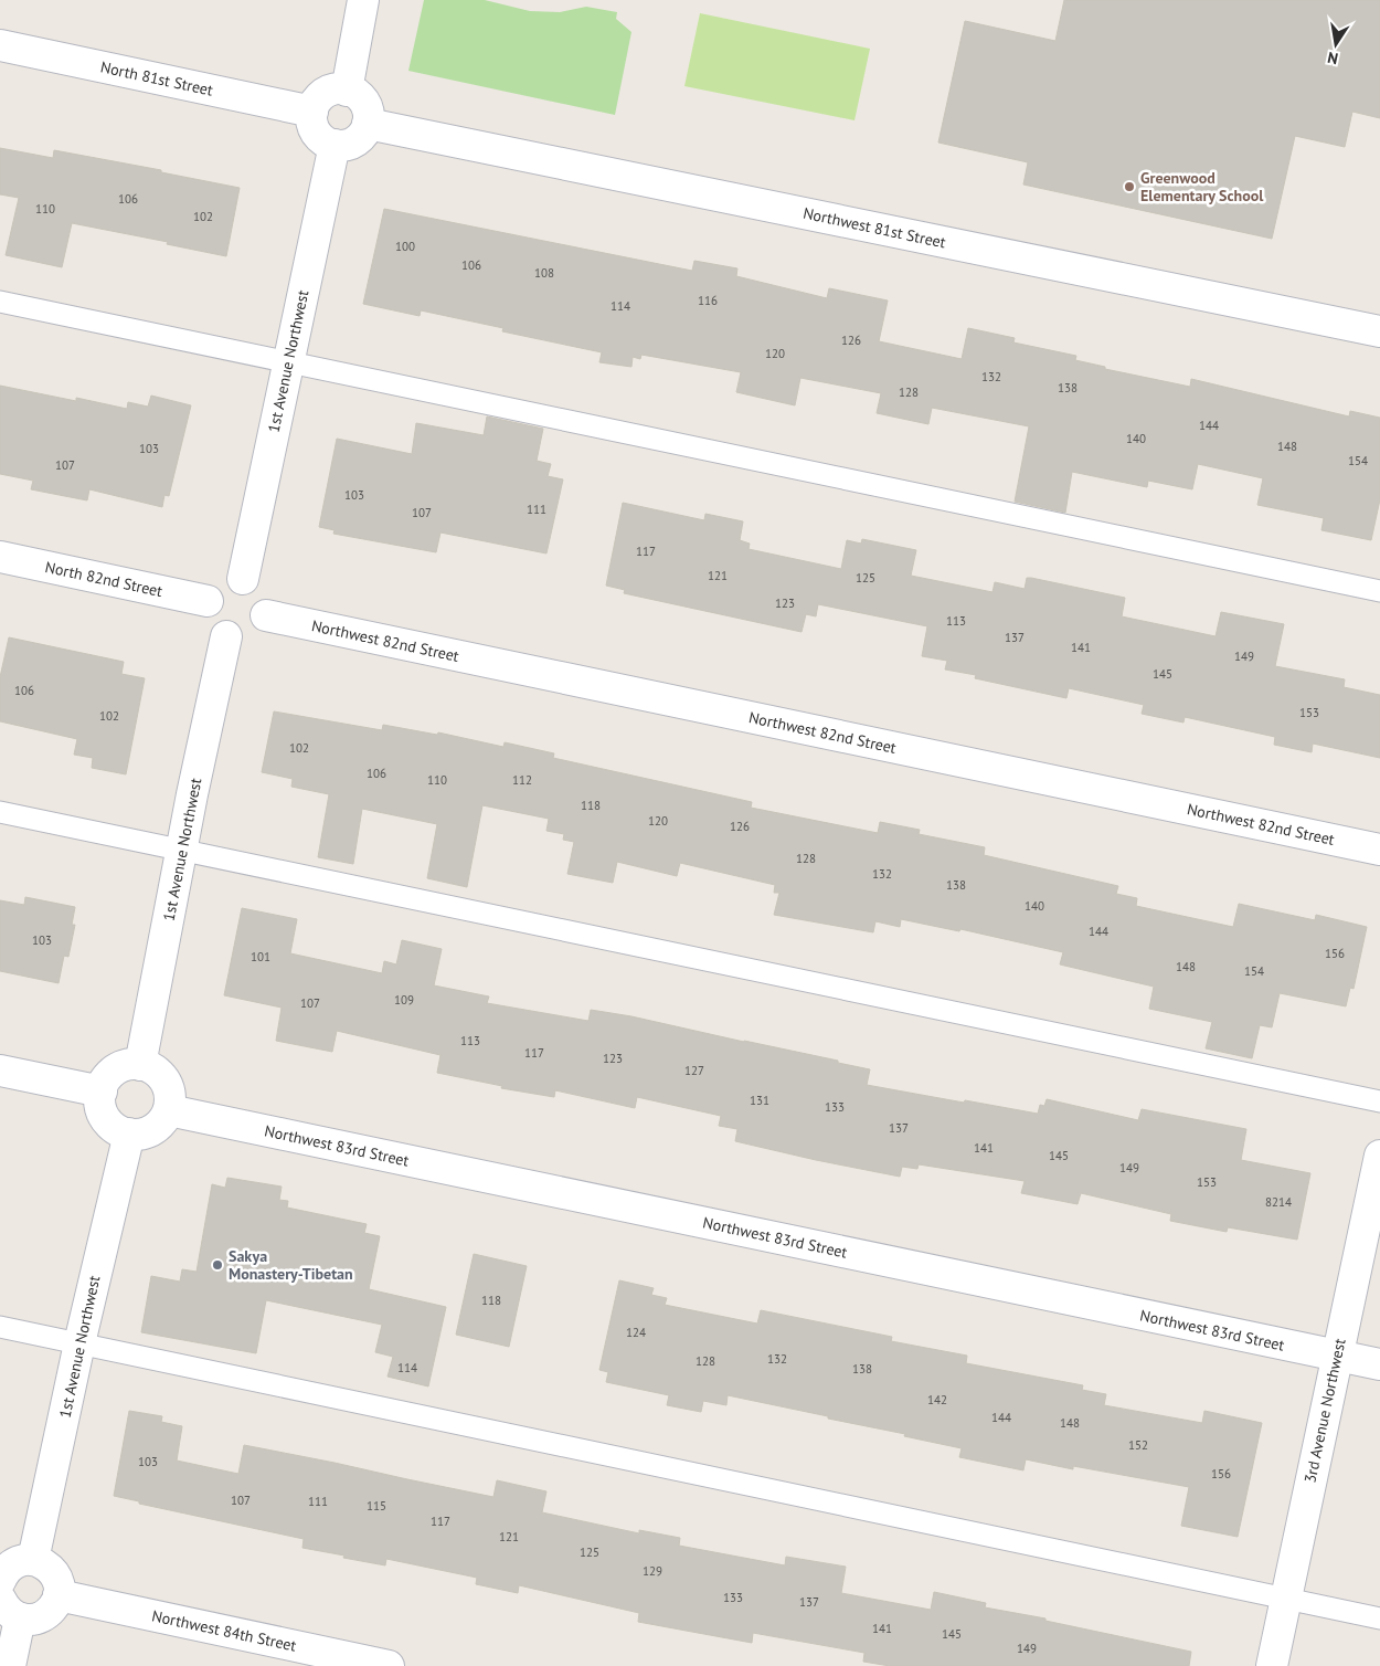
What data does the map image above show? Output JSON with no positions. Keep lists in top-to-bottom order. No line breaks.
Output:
{"streets":{"street":["North 81st Street","Northwest 81st Street","1st Avenue Northwest","North 82nd Street","Northwest 82nd Street","Northwest 83rd Street","3rd Avenue Northwest","Northwest 84th Street"]},"crossings":[["North 81st Street","Northwest 81st Street"],["North 81st Street","1st Avenue Northwest"],["Northwest 81st Street","1st Avenue Northwest"],["1st Avenue Northwest","North 82nd Street"],["1st Avenue Northwest","Northwest 82nd Street"],["1st Avenue Northwest","Northwest 83rd Street"],["North 82nd Street","Northwest 82nd Street"],["Northwest 83rd Street","3rd Avenue Northwest"]],"places":["Greenwood Elementary School","Sakya Monastery-Tibetan"],"house_numbers":["106","110","102","100","106","108","116","114","126","120","132","138","128","144","140","148","103","154","107","103","111","107","117","121","125","123","113","137","141","149","145","106","153","102","102","106","110","112","118","120","126","128","132","138","140","144","103","156","101","148","154","109","107","113","117","123","127","131","133","137","141","145","149","153","8214","118","124","132","128","114","138","142","144","148","152","103","156","107","111","115","117","121","125","129","133","137","141","145","149"],"north":"bottom"}
